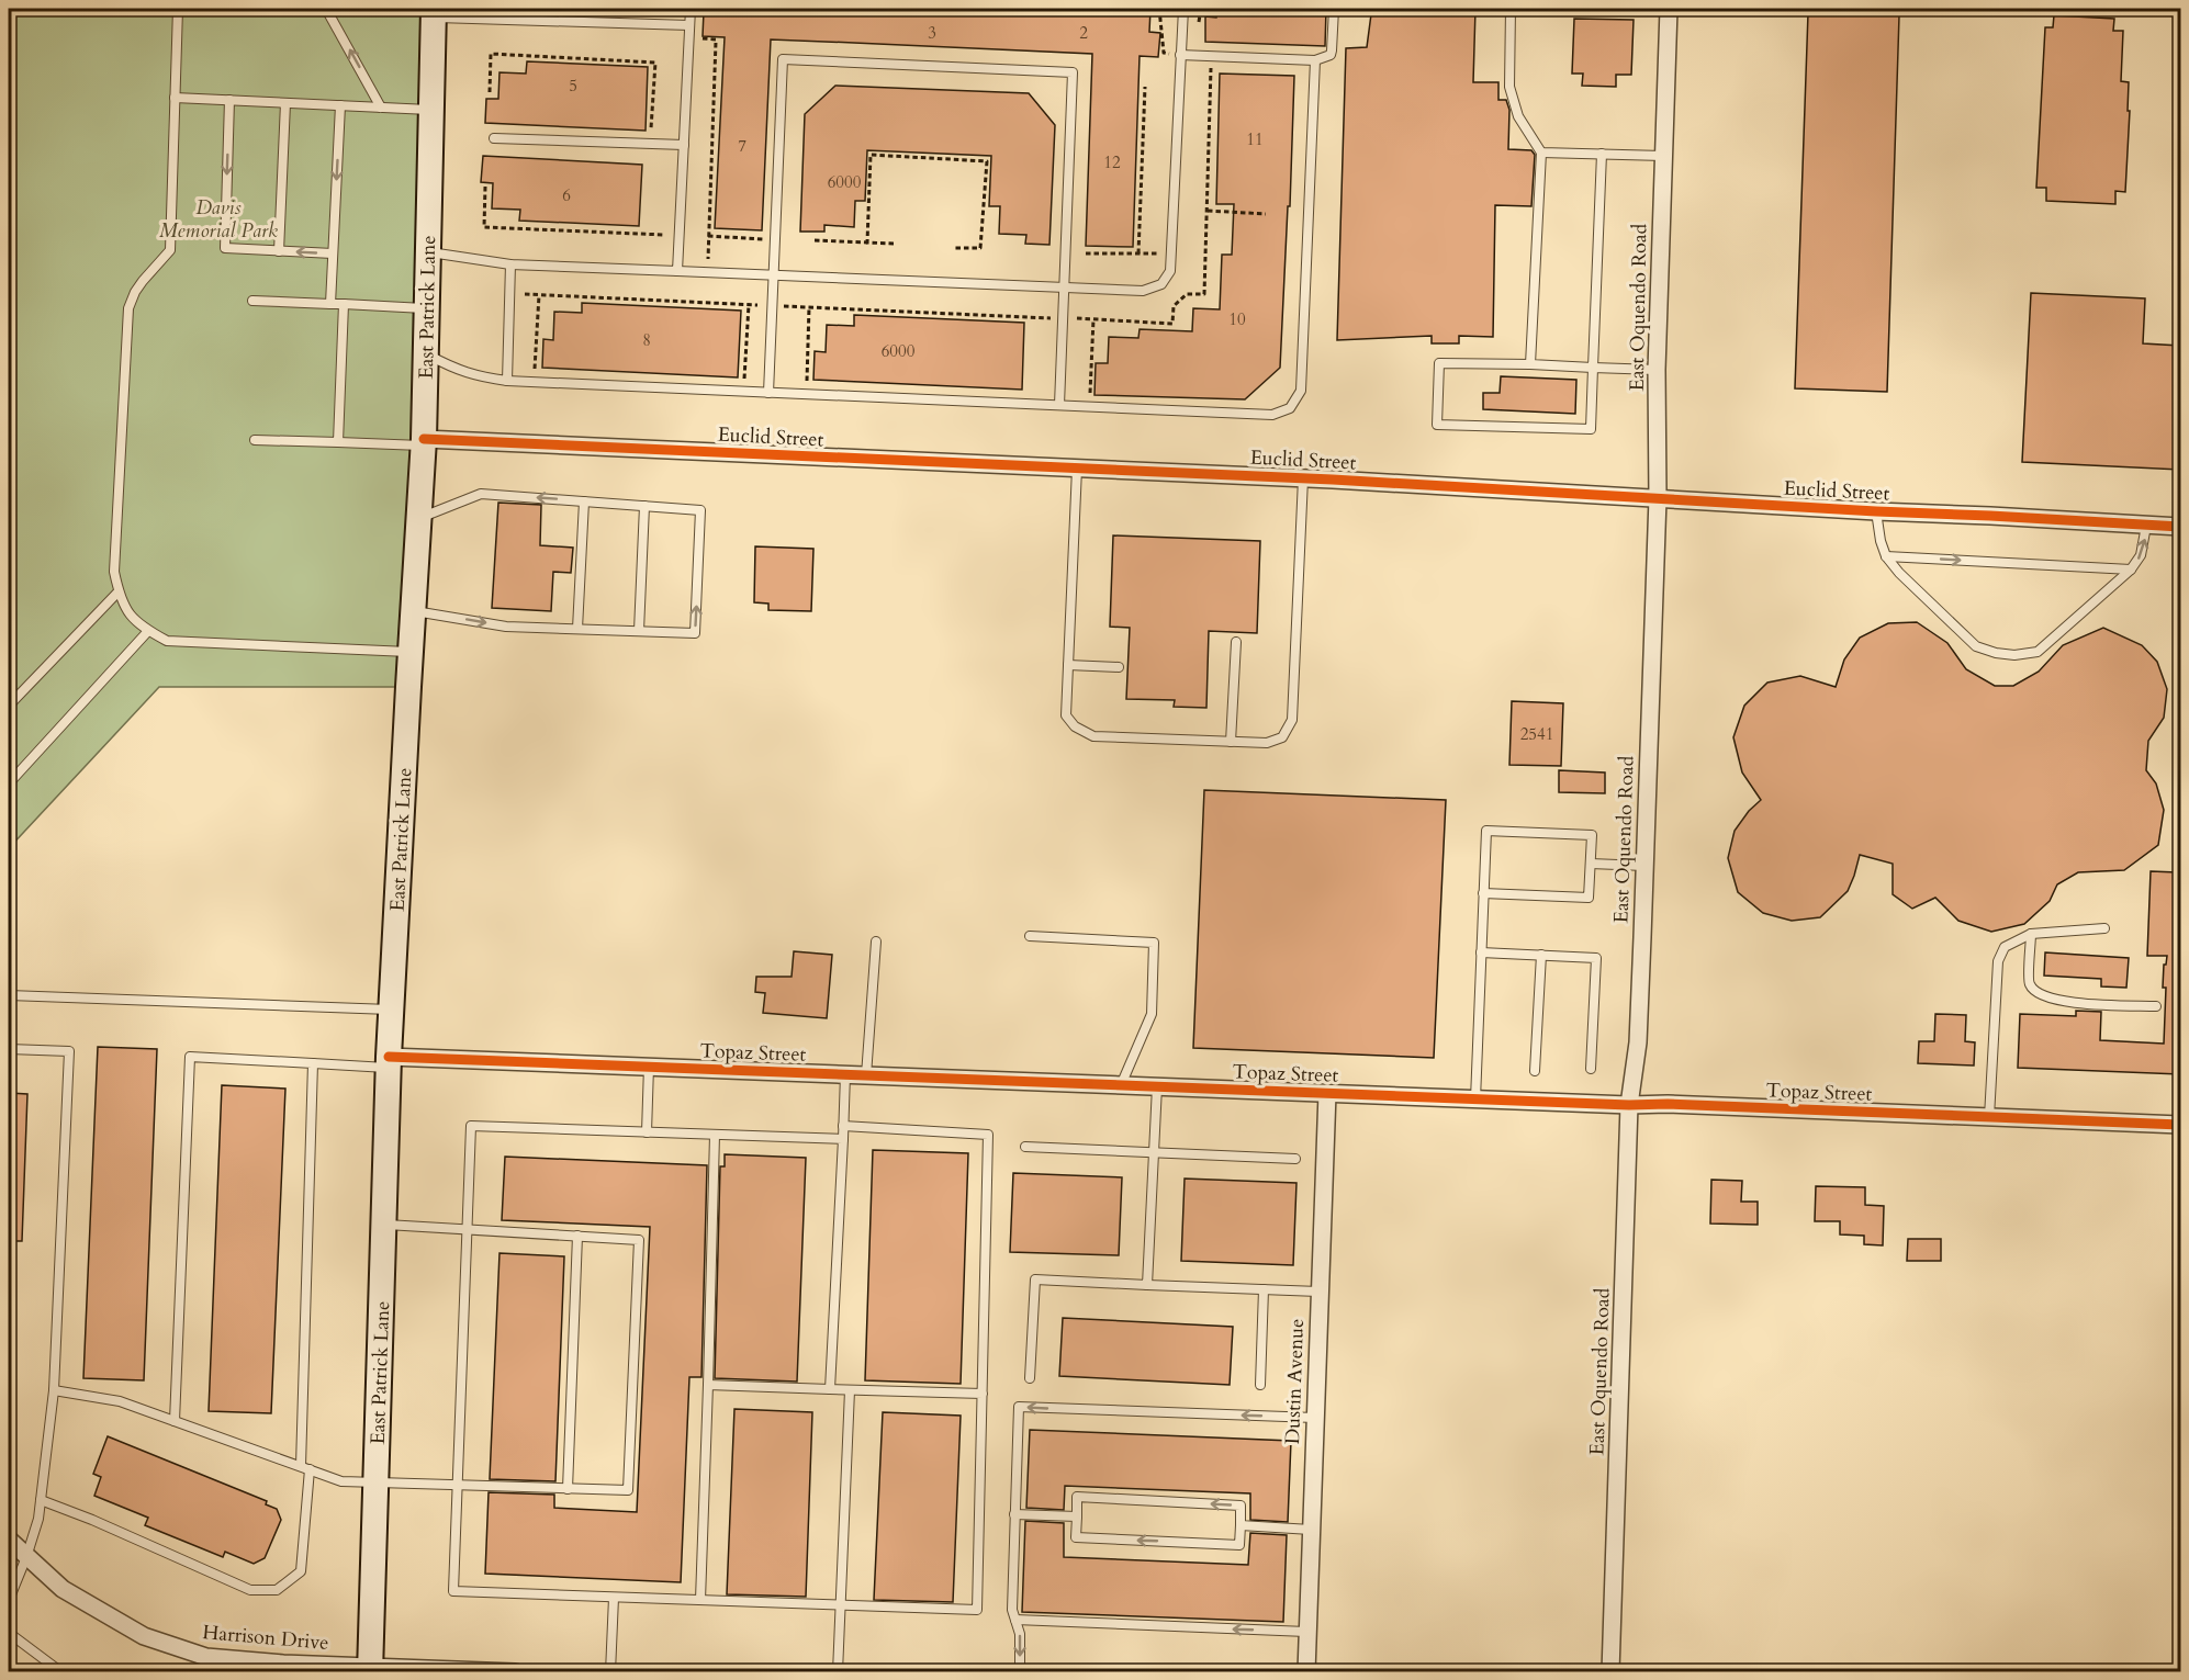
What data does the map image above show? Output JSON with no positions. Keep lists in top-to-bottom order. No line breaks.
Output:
{"streets":{"main road":["East Patrick Lane"],"street":["East Oquendo Road","Euclid Street","Topaz Street","Dustin Avenue","Harrison Drive"]},"crossings":[["East Patrick Lane","Euclid Street"],["East Patrick Lane","Topaz Street"],["East Patrick Lane","Harrison Drive"],["East Oquendo Road","Euclid Street"],["East Oquendo Road","Topaz Street"],["Topaz Street","Dustin Avenue"]],"parks":["Davis Memorial Park"],"house_numbers":["3","2","5","11","7","12","6000","6","10","8","6000","2541"]}
